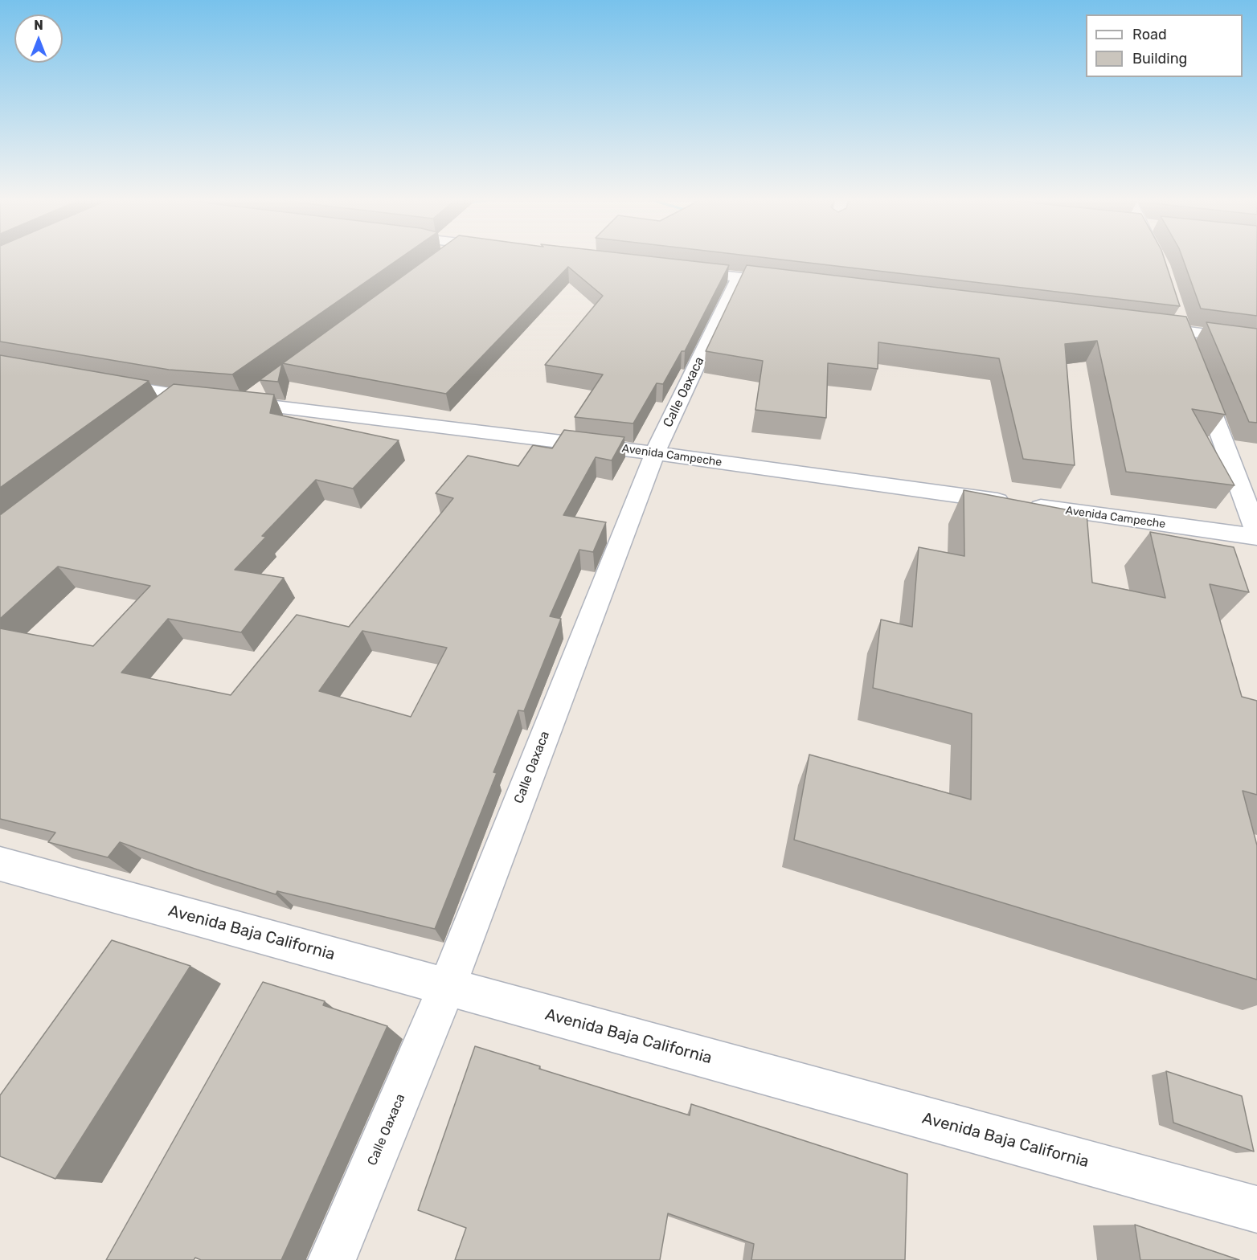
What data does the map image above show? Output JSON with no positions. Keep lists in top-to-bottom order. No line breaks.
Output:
{"streets":{"street":["Calle Oaxaca","Avenida Campeche","Avenida Baja California"]},"crossings":[["Calle Oaxaca","Avenida Campeche"],["Calle Oaxaca","Avenida Baja California"]],"legend":["Road","Building"],"north":"top"}
